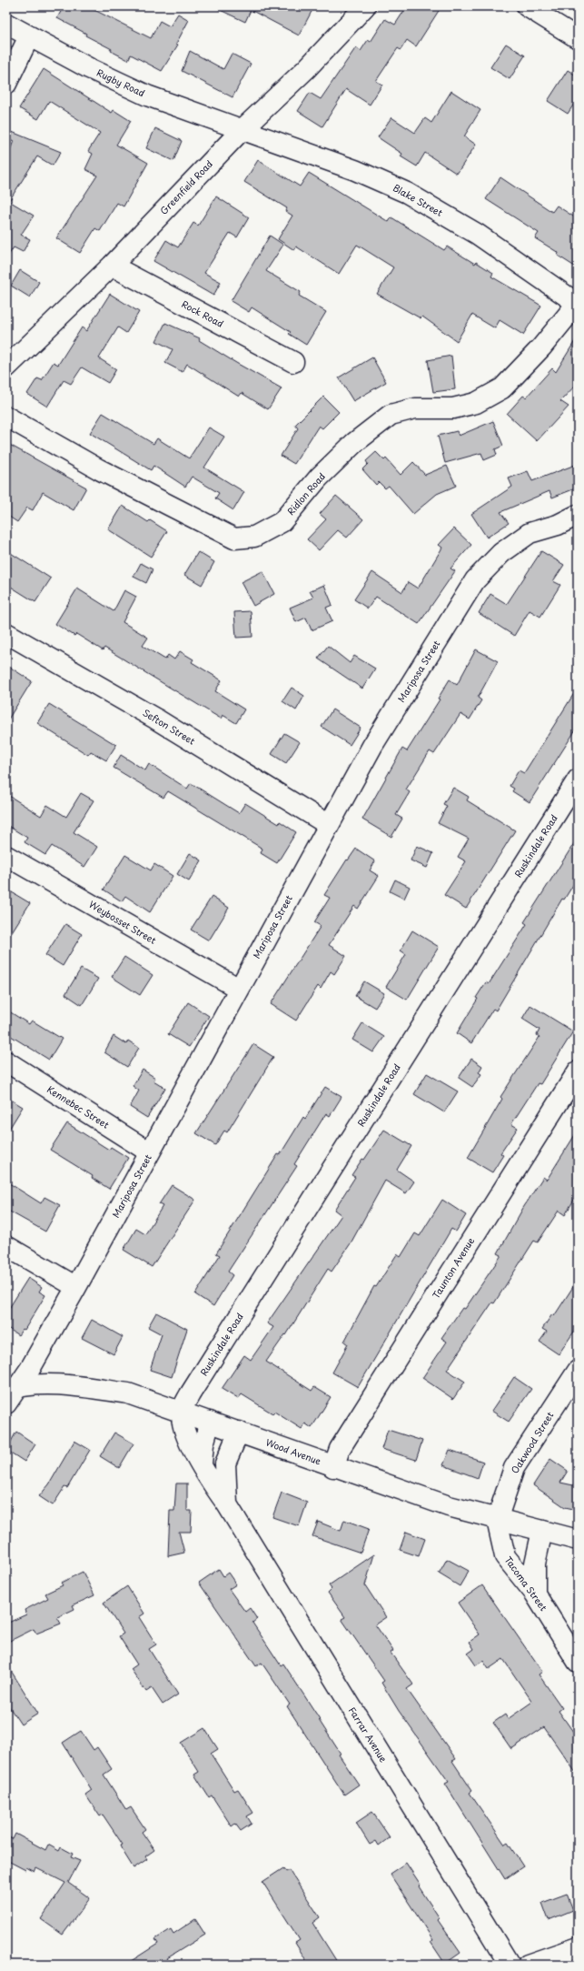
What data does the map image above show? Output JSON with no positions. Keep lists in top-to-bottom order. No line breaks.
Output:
{"streets":{"street":["Rugby Road","Greenfield Road","Blake Street","Rock Road","Ridlon Road","Mariposa Street","Sefton Street","Ruskindale Road","Weybosset Street","Kennebec Street","Taunton Avenue","Oakwood Street","Wood Avenue","Tacoma Street","Farrar Avenue"]},"crossings":[["Rugby Road","Greenfield Road"],["Rugby Road","Blake Street"],["Greenfield Road","Blake Street"],["Greenfield Road","Rock Road"],["Blake Street","Ridlon Road"],["Mariposa Street","Sefton Street"],["Mariposa Street","Weybosset Street"],["Mariposa Street","Kennebec Street"],["Mariposa Street","Wood Avenue"],["Ruskindale Road","Wood Avenue"],["Ruskindale Road","Farrar Avenue"],["Taunton Avenue","Wood Avenue"],["Oakwood Street","Wood Avenue"],["Oakwood Street","Tacoma Street"],["Wood Avenue","Tacoma Street"],["Wood Avenue","Farrar Avenue"]]}
